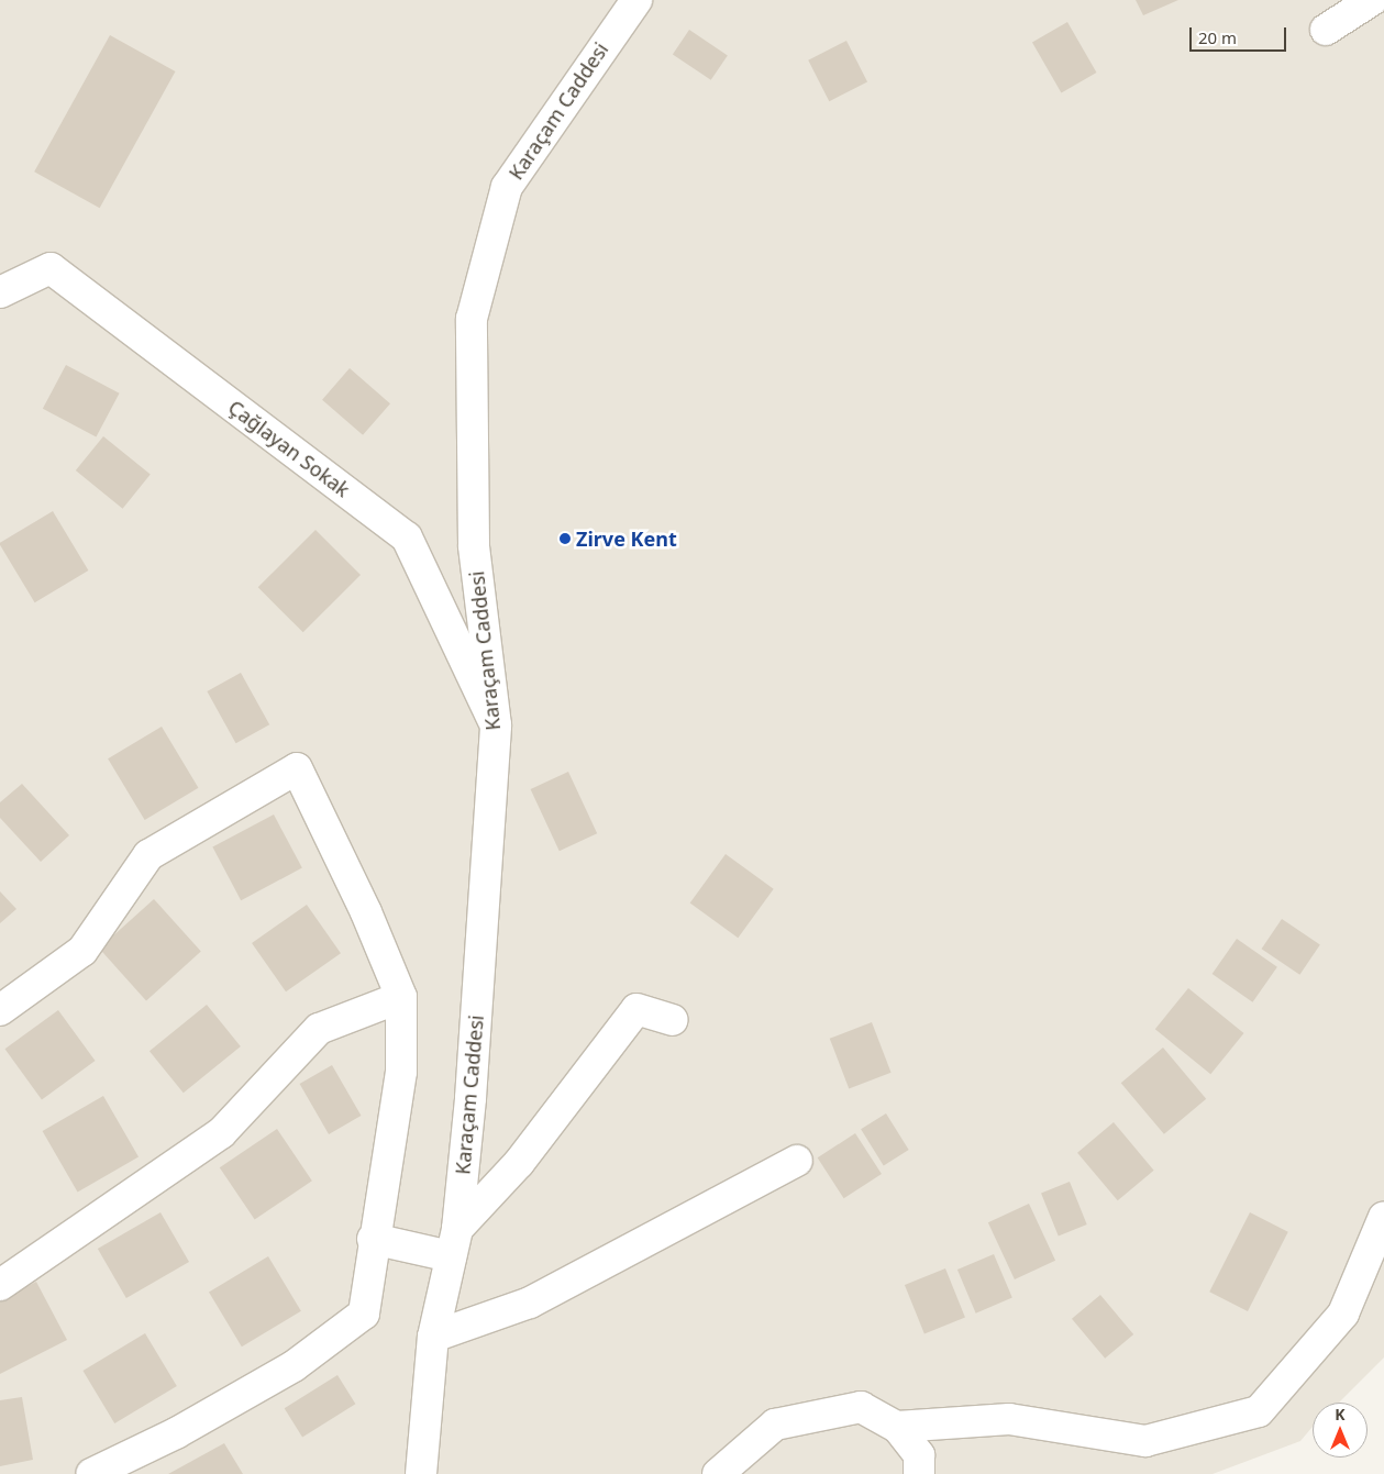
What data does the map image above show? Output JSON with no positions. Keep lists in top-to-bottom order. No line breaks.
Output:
{"streets":{"street":["Karaçam Caddesi","Çağlayan Sokak"]},"crossings":[["Karaçam Caddesi","Çağlayan Sokak"]],"places":["Zirve Kent"],"scale_bar":"20 m","north":"top"}
